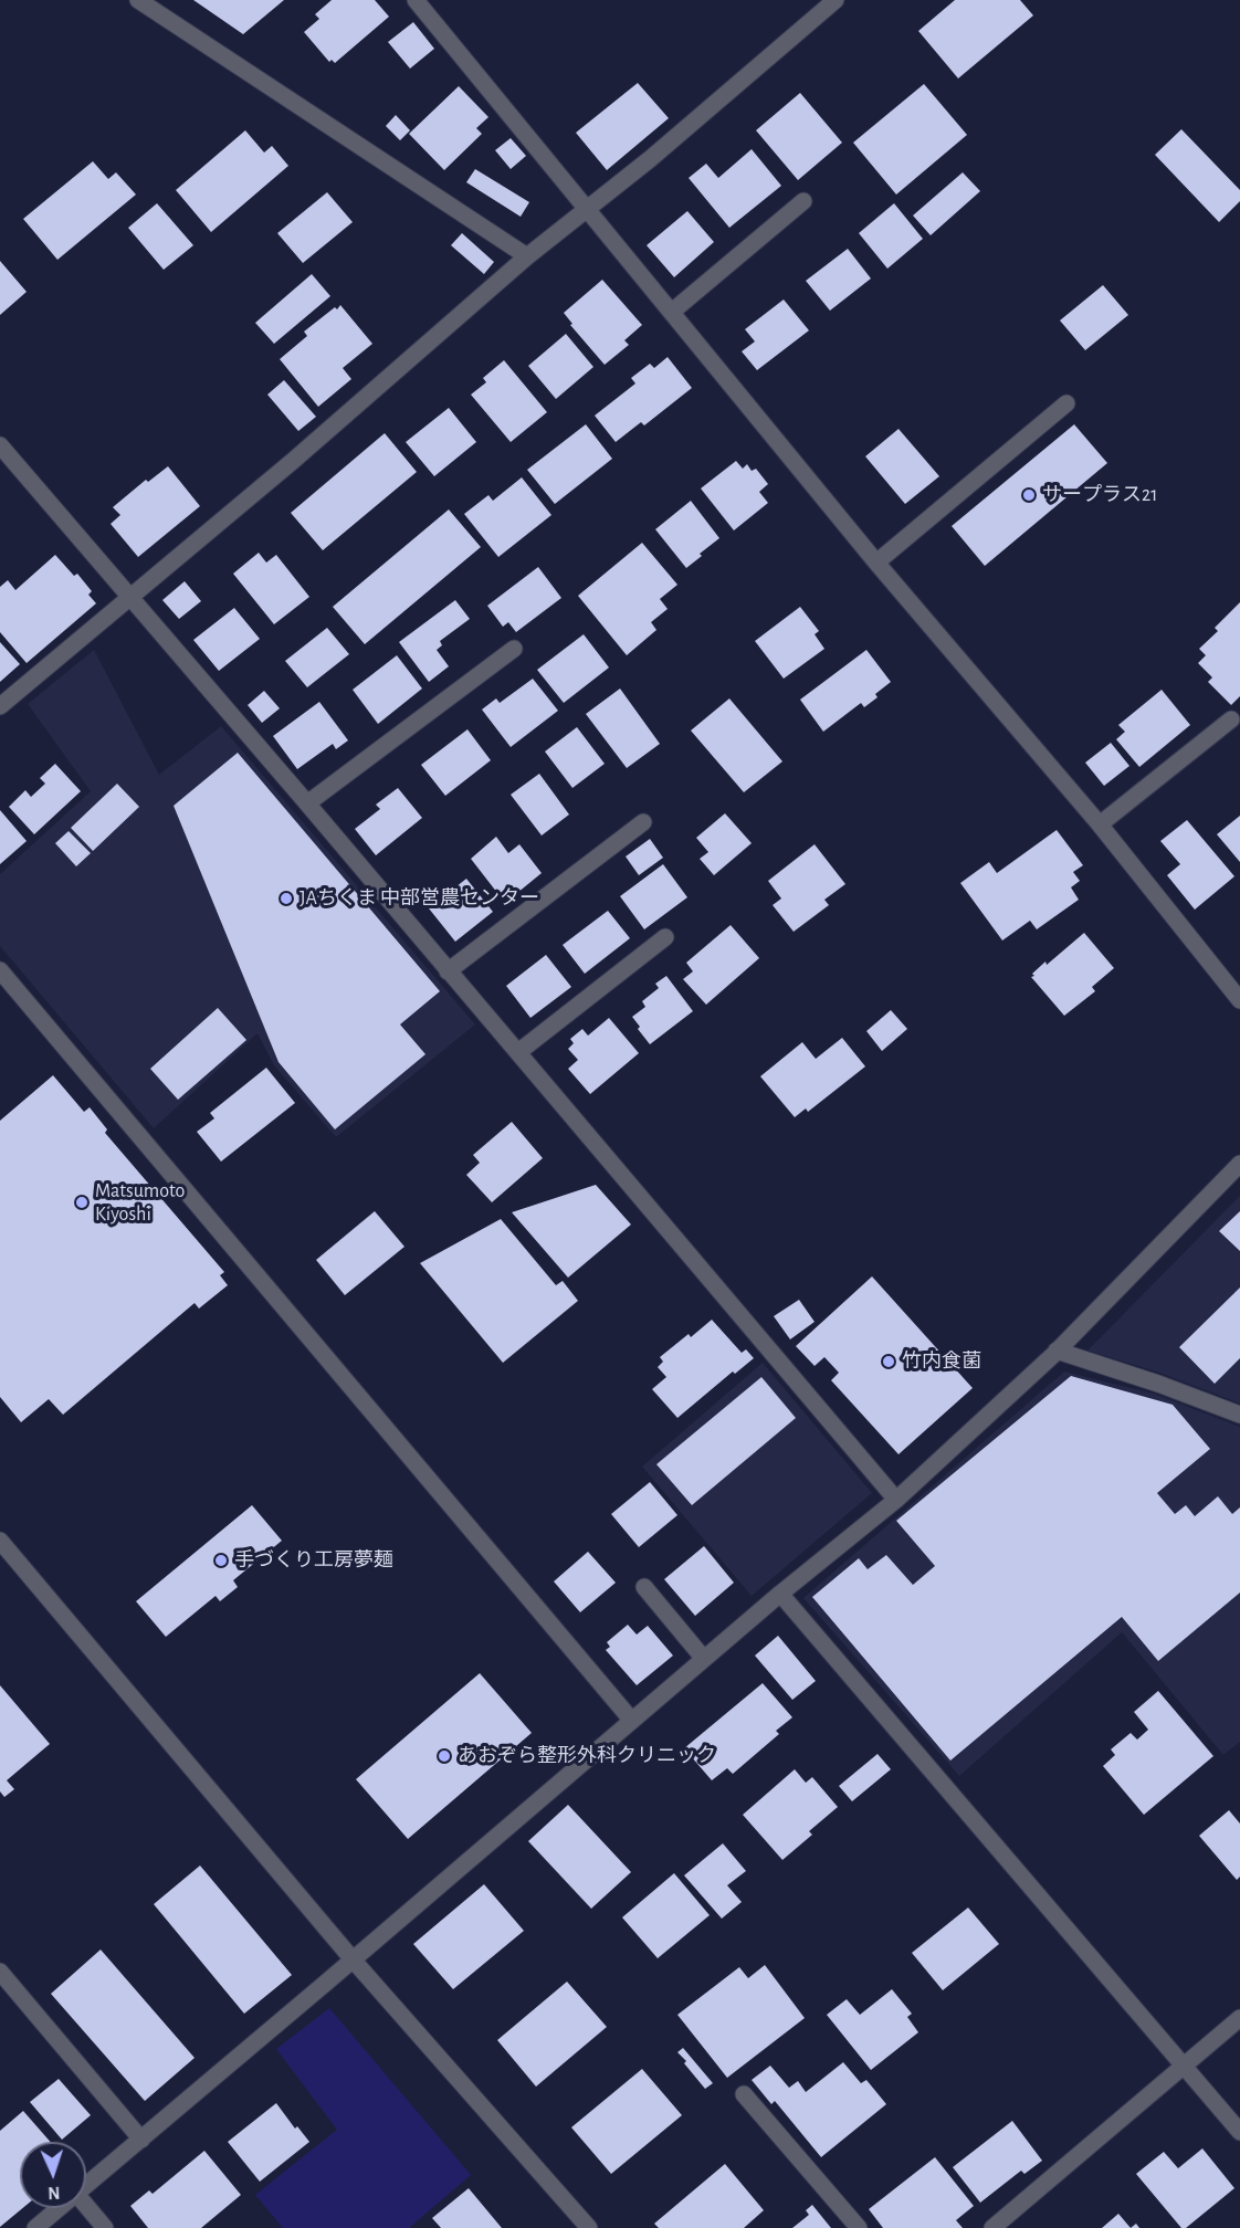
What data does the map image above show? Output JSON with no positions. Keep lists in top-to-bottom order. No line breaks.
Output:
{"places":["サープラス21","JAちくま 中部営農センター","Matsumoto Kiyoshi","竹内食菌","手づくり工房夢麺","あおぞら整形外科クリニック"],"north":"bottom"}
